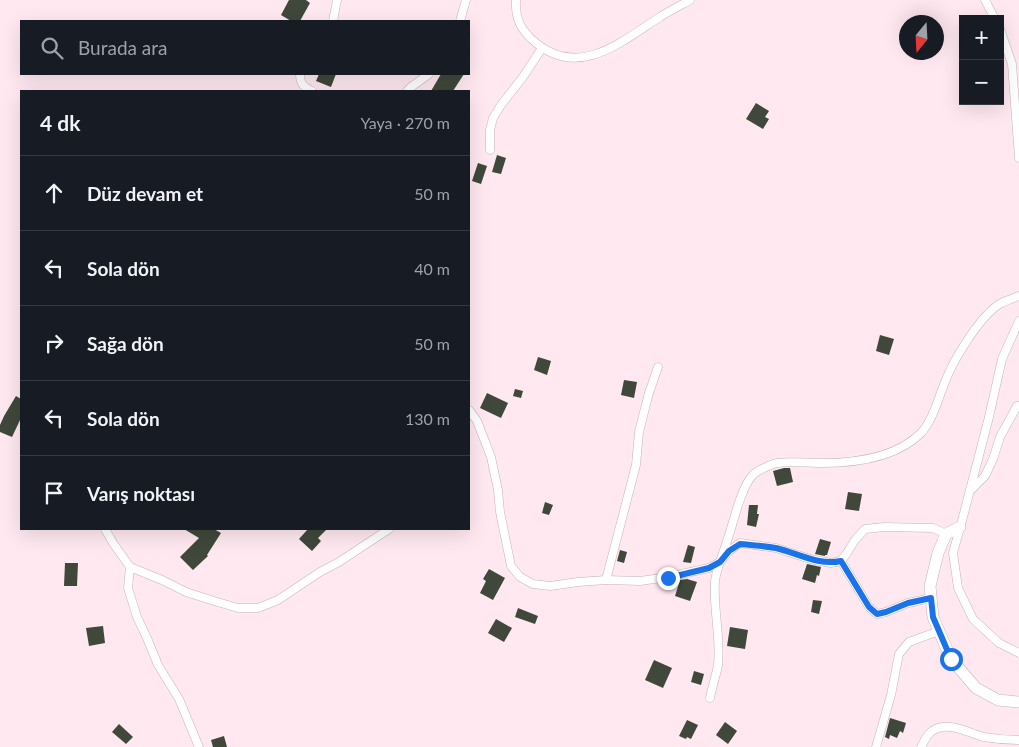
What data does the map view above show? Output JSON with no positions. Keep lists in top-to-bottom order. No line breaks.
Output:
{"north":"bottom","page":{"map_buttons":["+","−"],"search":"Burada ara","heading":["4 dk","Yaya · 270 m"],"list":[["Düz devam et","50 m"],["Sola dön","40 m"],["Sağa dön","50 m"],["Sola dön","130 m"],"Varış noktası"]}}
